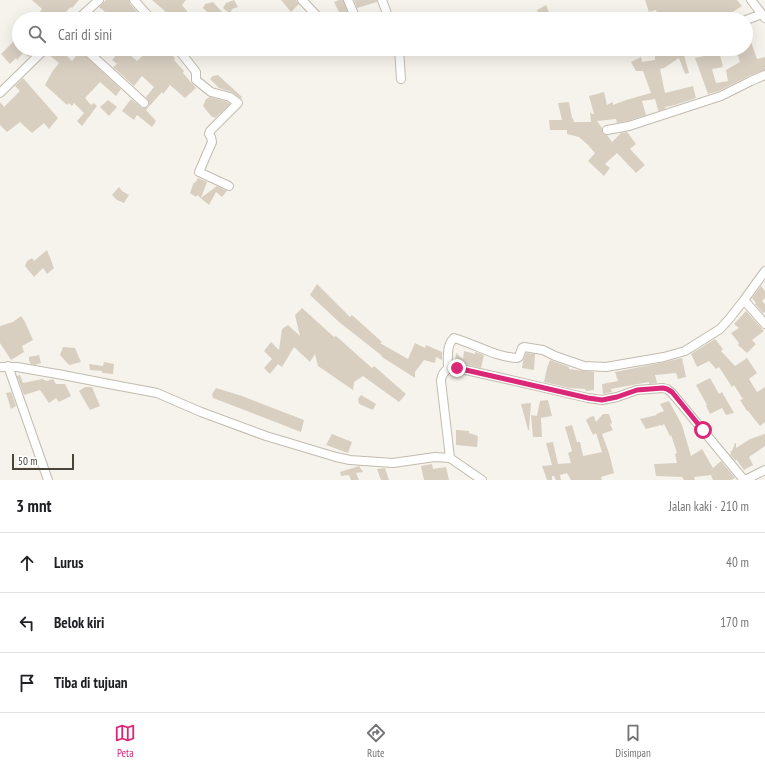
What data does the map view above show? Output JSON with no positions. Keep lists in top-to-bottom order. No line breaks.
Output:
{"scale_bar":"50 m","page":{"search":"Cari di sini","scale":"50 m","heading":["3 mnt","Jalan kaki · 210 m"],"list":[["Lurus","40 m"],["Belok kiri","170 m"],"Tiba di tujuan"],"nav":["Peta","Rute","Disimpan"]}}
